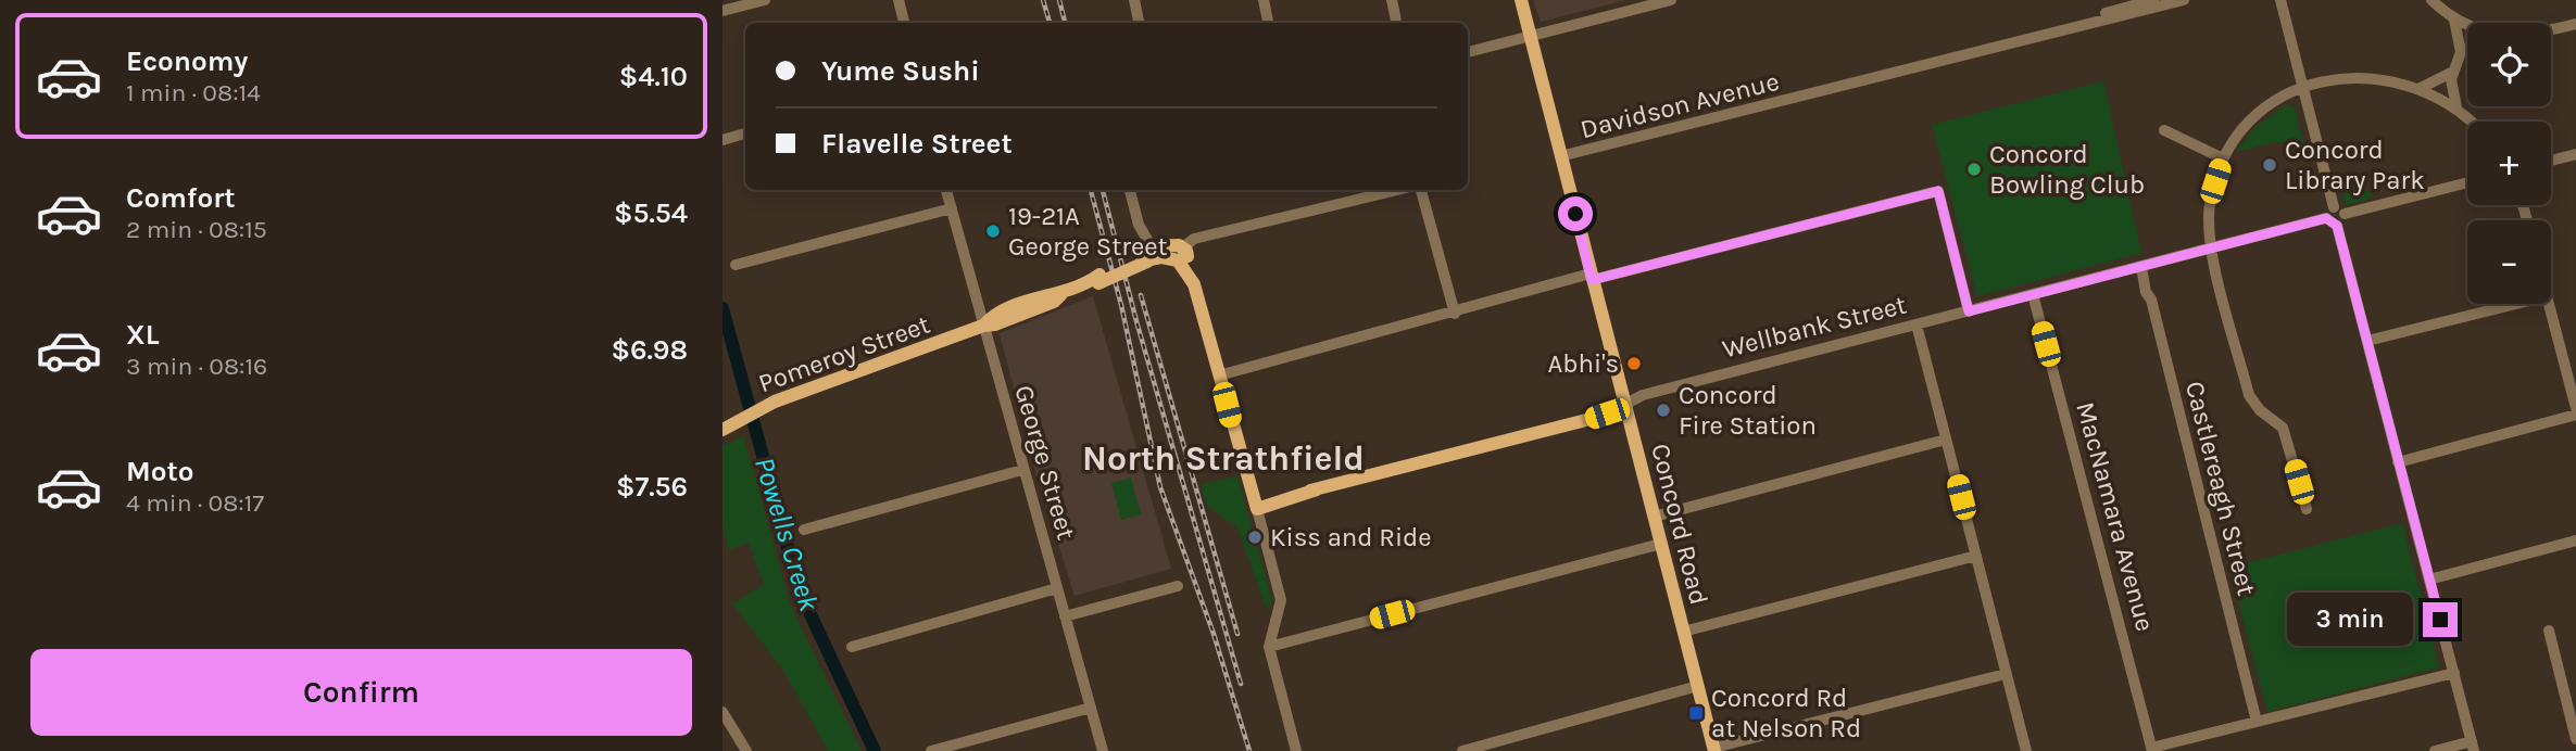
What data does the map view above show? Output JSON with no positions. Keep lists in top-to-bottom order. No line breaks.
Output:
{"streets":{"main road":["Wellbank Street","Pomeroy Street","Concord Road"],"street":["Davidson Avenue","George Street","Castlereagh Street","MacNamara Avenue"]},"crossings":[["Davidson Avenue","Concord Road"],["Wellbank Street","Castlereagh Street"],["Wellbank Street","MacNamara Avenue"],["Wellbank Street","Concord Road"],["Pomeroy Street","George Street"]],"districts":["North Strathfield"],"water":["Powells Creek"],"places":{"other":["Concord Library Park","Concord Bowling Club","19-21A George Street","Abhi's","Concord Fire Station","Kiss and Ride"],"transit":["Concord Rd at Nelson Rd"]},"page":{"list":[{"name":"Economy","note":"1 min · 08:14","value":"$4.10"},{"name":"Comfort","note":"2 min · 08:15","value":"$5.54"},{"name":"XL","note":"3 min · 08:16","value":"$6.98"},{"name":"Moto","note":"4 min · 08:17","value":"$7.56"}],"map_buttons":["+","−"],"banner":["Yume Sushi","Flavelle Street"],"bubble":"3 min","buttons":"Confirm"}}
